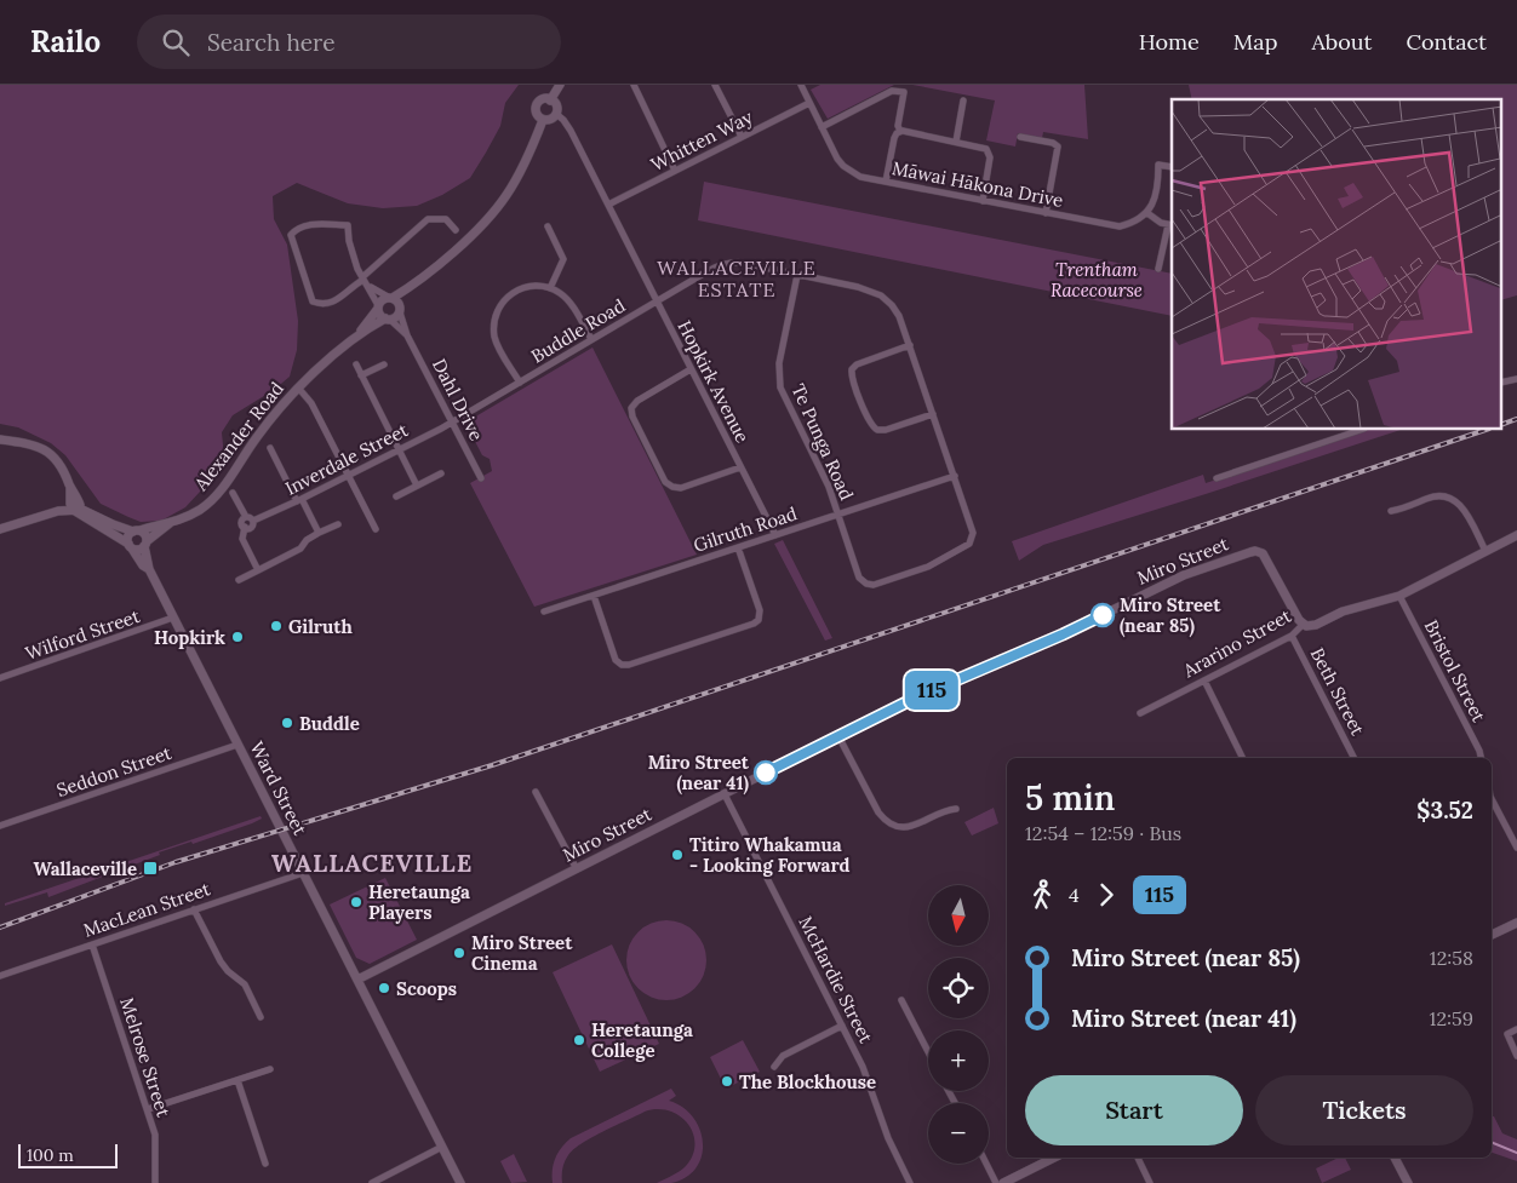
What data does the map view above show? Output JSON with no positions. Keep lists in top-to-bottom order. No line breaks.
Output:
{"streets":{"street":["Whitten Way","Māwai Hākona Drive","Buddle Road","Hopkirk Avenue","Dahl Drive","Alexander Road","Te Punga Road","Inverdale Street","Gilruth Road","Miro Street","Wilford Street","Ararino Street","Bristol Street","Beth Street","Seddon Street","Ward Street","MacLean Street","McHardie Street","Melrose Street"]},"crossings":[["Whitten Way","Māwai Hākona Drive"],["Whitten Way","Hopkirk Avenue"],["Buddle Road","Hopkirk Avenue"],["Buddle Road","Dahl Drive"],["Buddle Road","Te Punga Road"],["Buddle Road","Inverdale Street"],["Buddle Road","Gilruth Road"],["Hopkirk Avenue","Alexander Road"],["Hopkirk Avenue","Gilruth Road"],["Dahl Drive","Alexander Road"],["Dahl Drive","Inverdale Street"],["Alexander Road","Ward Street"],["Te Punga Road","Gilruth Road"],["Miro Street","Ararino Street"],["Miro Street","Ward Street"],["Miro Street","McHardie Street"],["Wilford Street","Ward Street"],["Ararino Street","Bristol Street"],["Ararino Street","Beth Street"],["Seddon Street","Ward Street"],["Ward Street","MacLean Street"],["MacLean Street","Melrose Street"]],"districts":["WALLACEVILLE ESTATE","WALLACEVILLE"],"parks":["Trentham Racecourse"],"places":{"other":["Miro Street (near 85)","Gilruth","Hopkirk","Buddle","Miro Street (near 41)","Titiro Whakamua - Looking Forward","Heretaunga Players","Miro Street Cinema","Scoops","Heretaunga College","The Blockhouse"],"transit":["Wallaceville"]},"lines":["bus line 115"],"scale_bar":"100 m","north":"bottom","page":{"header":"Railo","search":"Search here","nav":["Home","Map","About","Contact"],"on_map":"115","heading":["5 min","12:54 – 12:59 · Bus","$3.52"],"legs":["4","115"],"map_buttons":["+","−"],"list":[{"name":"Miro Street (near 85)","value":"12:58"},{"name":"Miro Street (near 41)","value":"12:59"}],"buttons":["Start","Tickets"],"scale":"100 m"}}
